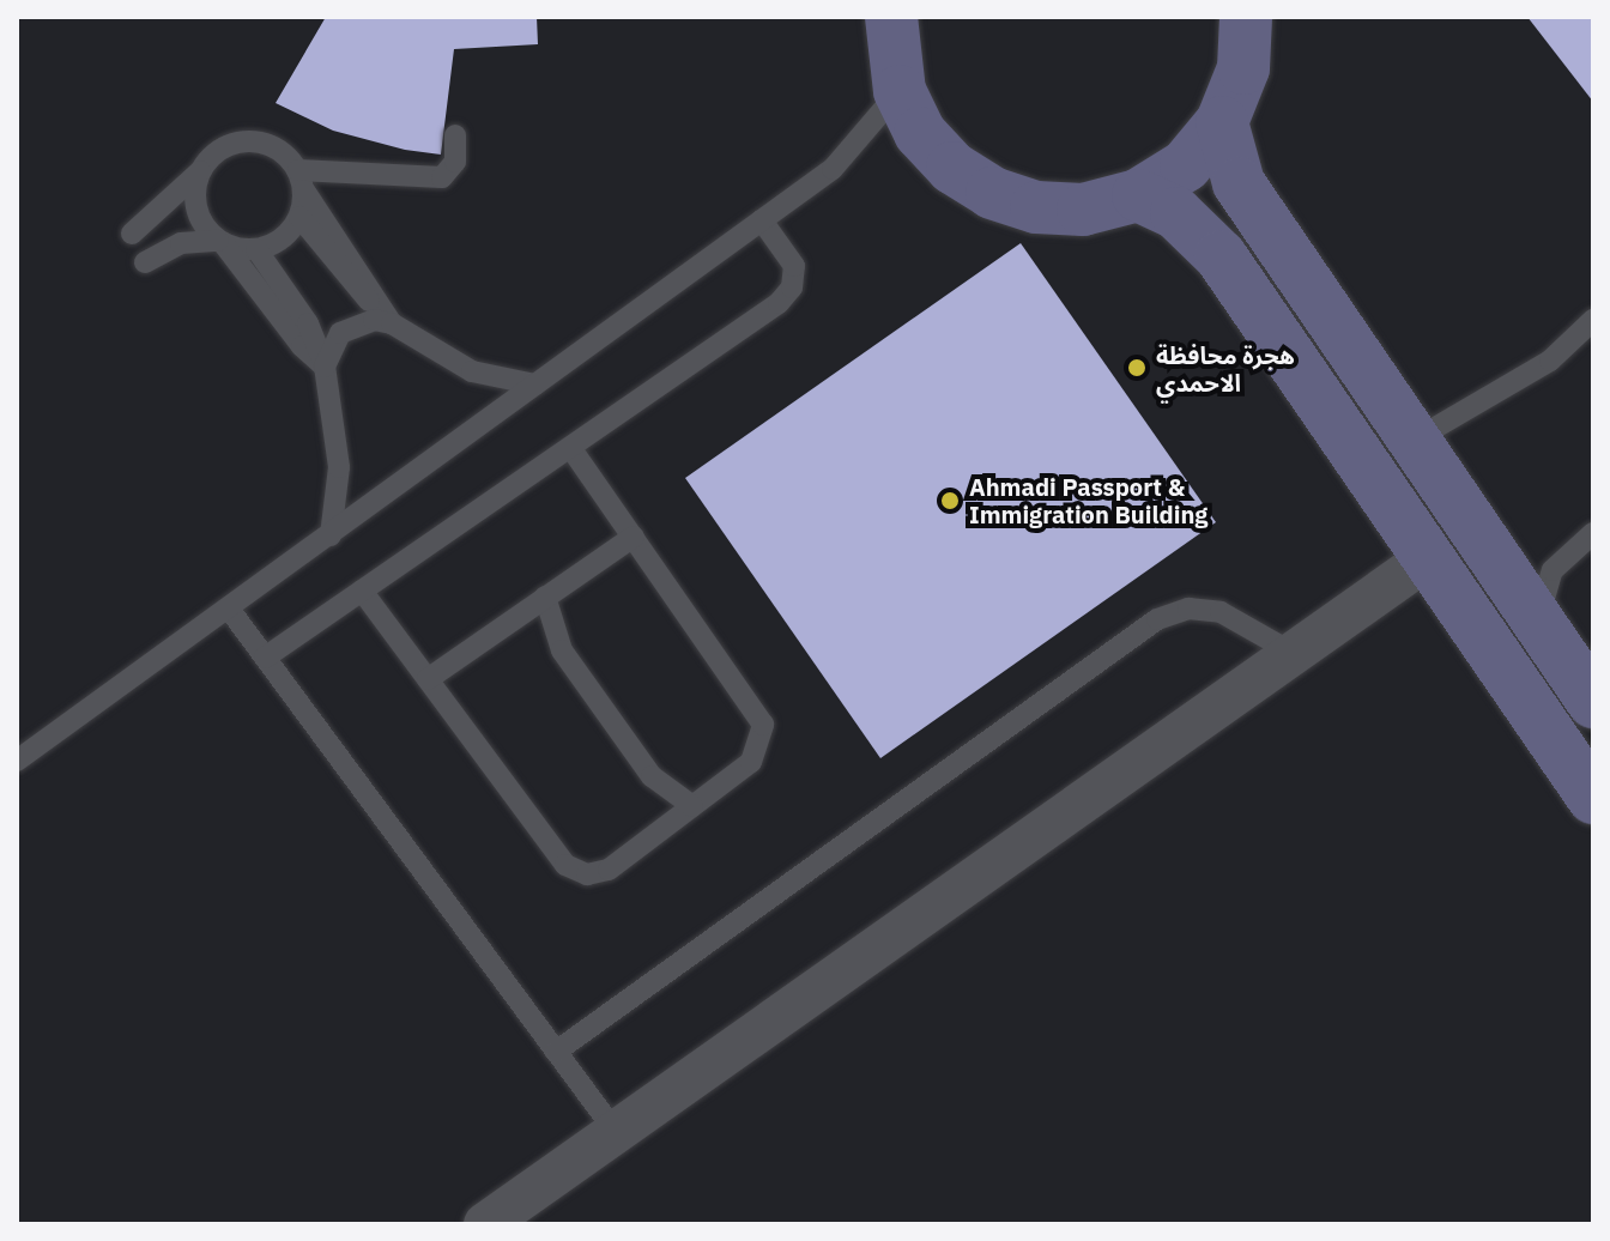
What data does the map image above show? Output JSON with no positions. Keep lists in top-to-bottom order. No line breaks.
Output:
{"places":["هجرة محافظة الاحمدي","Ahmadi Passport & Immigration Building"]}
